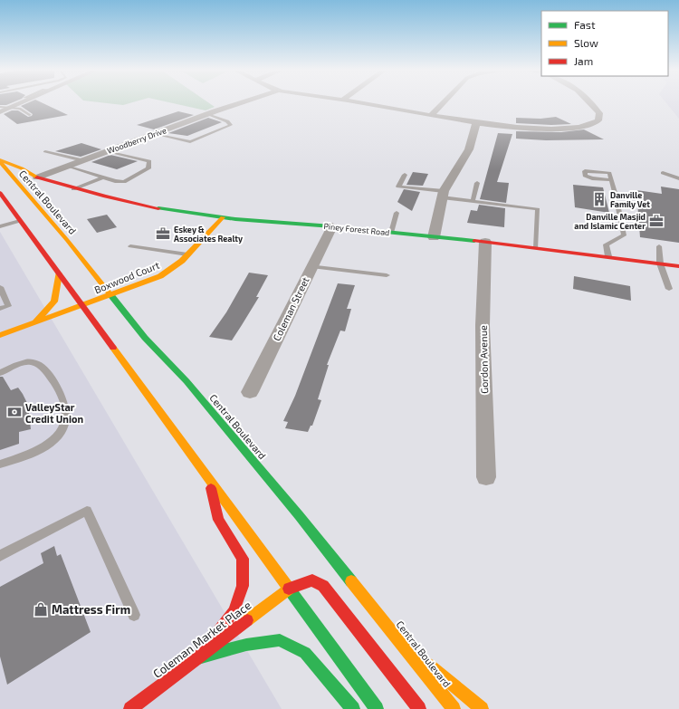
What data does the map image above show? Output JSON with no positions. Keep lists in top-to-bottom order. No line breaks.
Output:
{"streets":{"main road":["Central Boulevard","Piney Forest Road","Boxwood Court","Coleman Market Place"],"street":["Woodberry Drive","Coleman Street","Gordon Avenue"]},"crossings":[["Woodberry Drive","Piney Forest Road"],["Central Boulevard","Piney Forest Road"],["Central Boulevard","Boxwood Court"],["Piney Forest Road","Boxwood Court"],["Piney Forest Road","Coleman Street"],["Piney Forest Road","Gordon Avenue"]],"places":{"building":["Danville Family Vet"],"office":["Danville Masjid and Islamic Center","Eskey & Associates Realty"],"bank":["ValleyStar Credit Union"],"shop":["Mattress Firm"]},"legend":["Fast","Slow","Jam"]}
